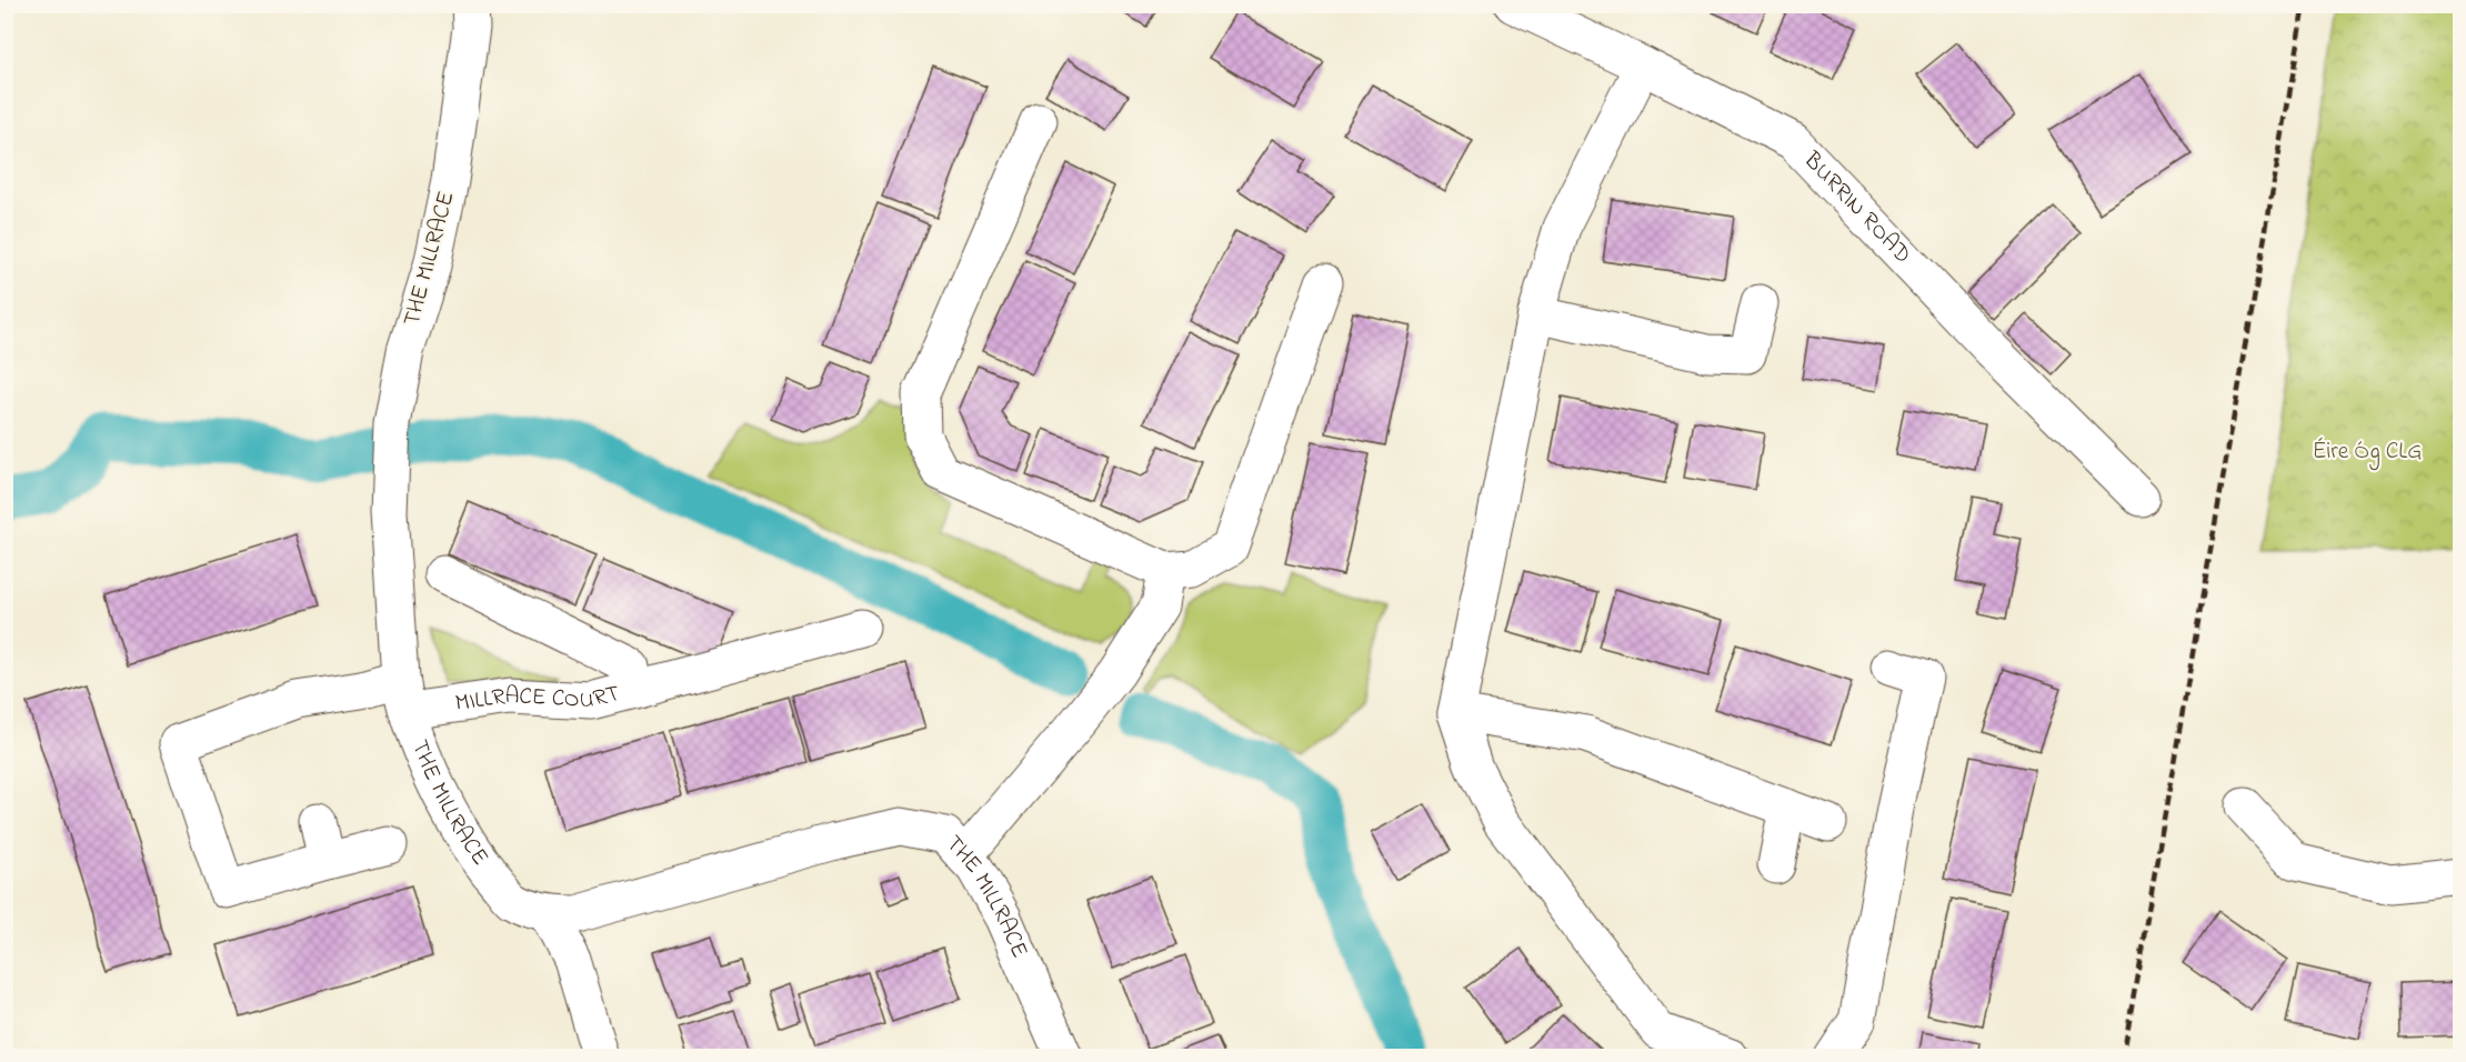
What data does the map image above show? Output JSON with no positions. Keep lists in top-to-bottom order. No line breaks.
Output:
{"streets":{"street":["BURRIN ROAD","THE MILLRACE","MILLRACE COURT"]},"crossings":[["THE MILLRACE","MILLRACE COURT"]],"parks":["Éire Óg CLG"]}
